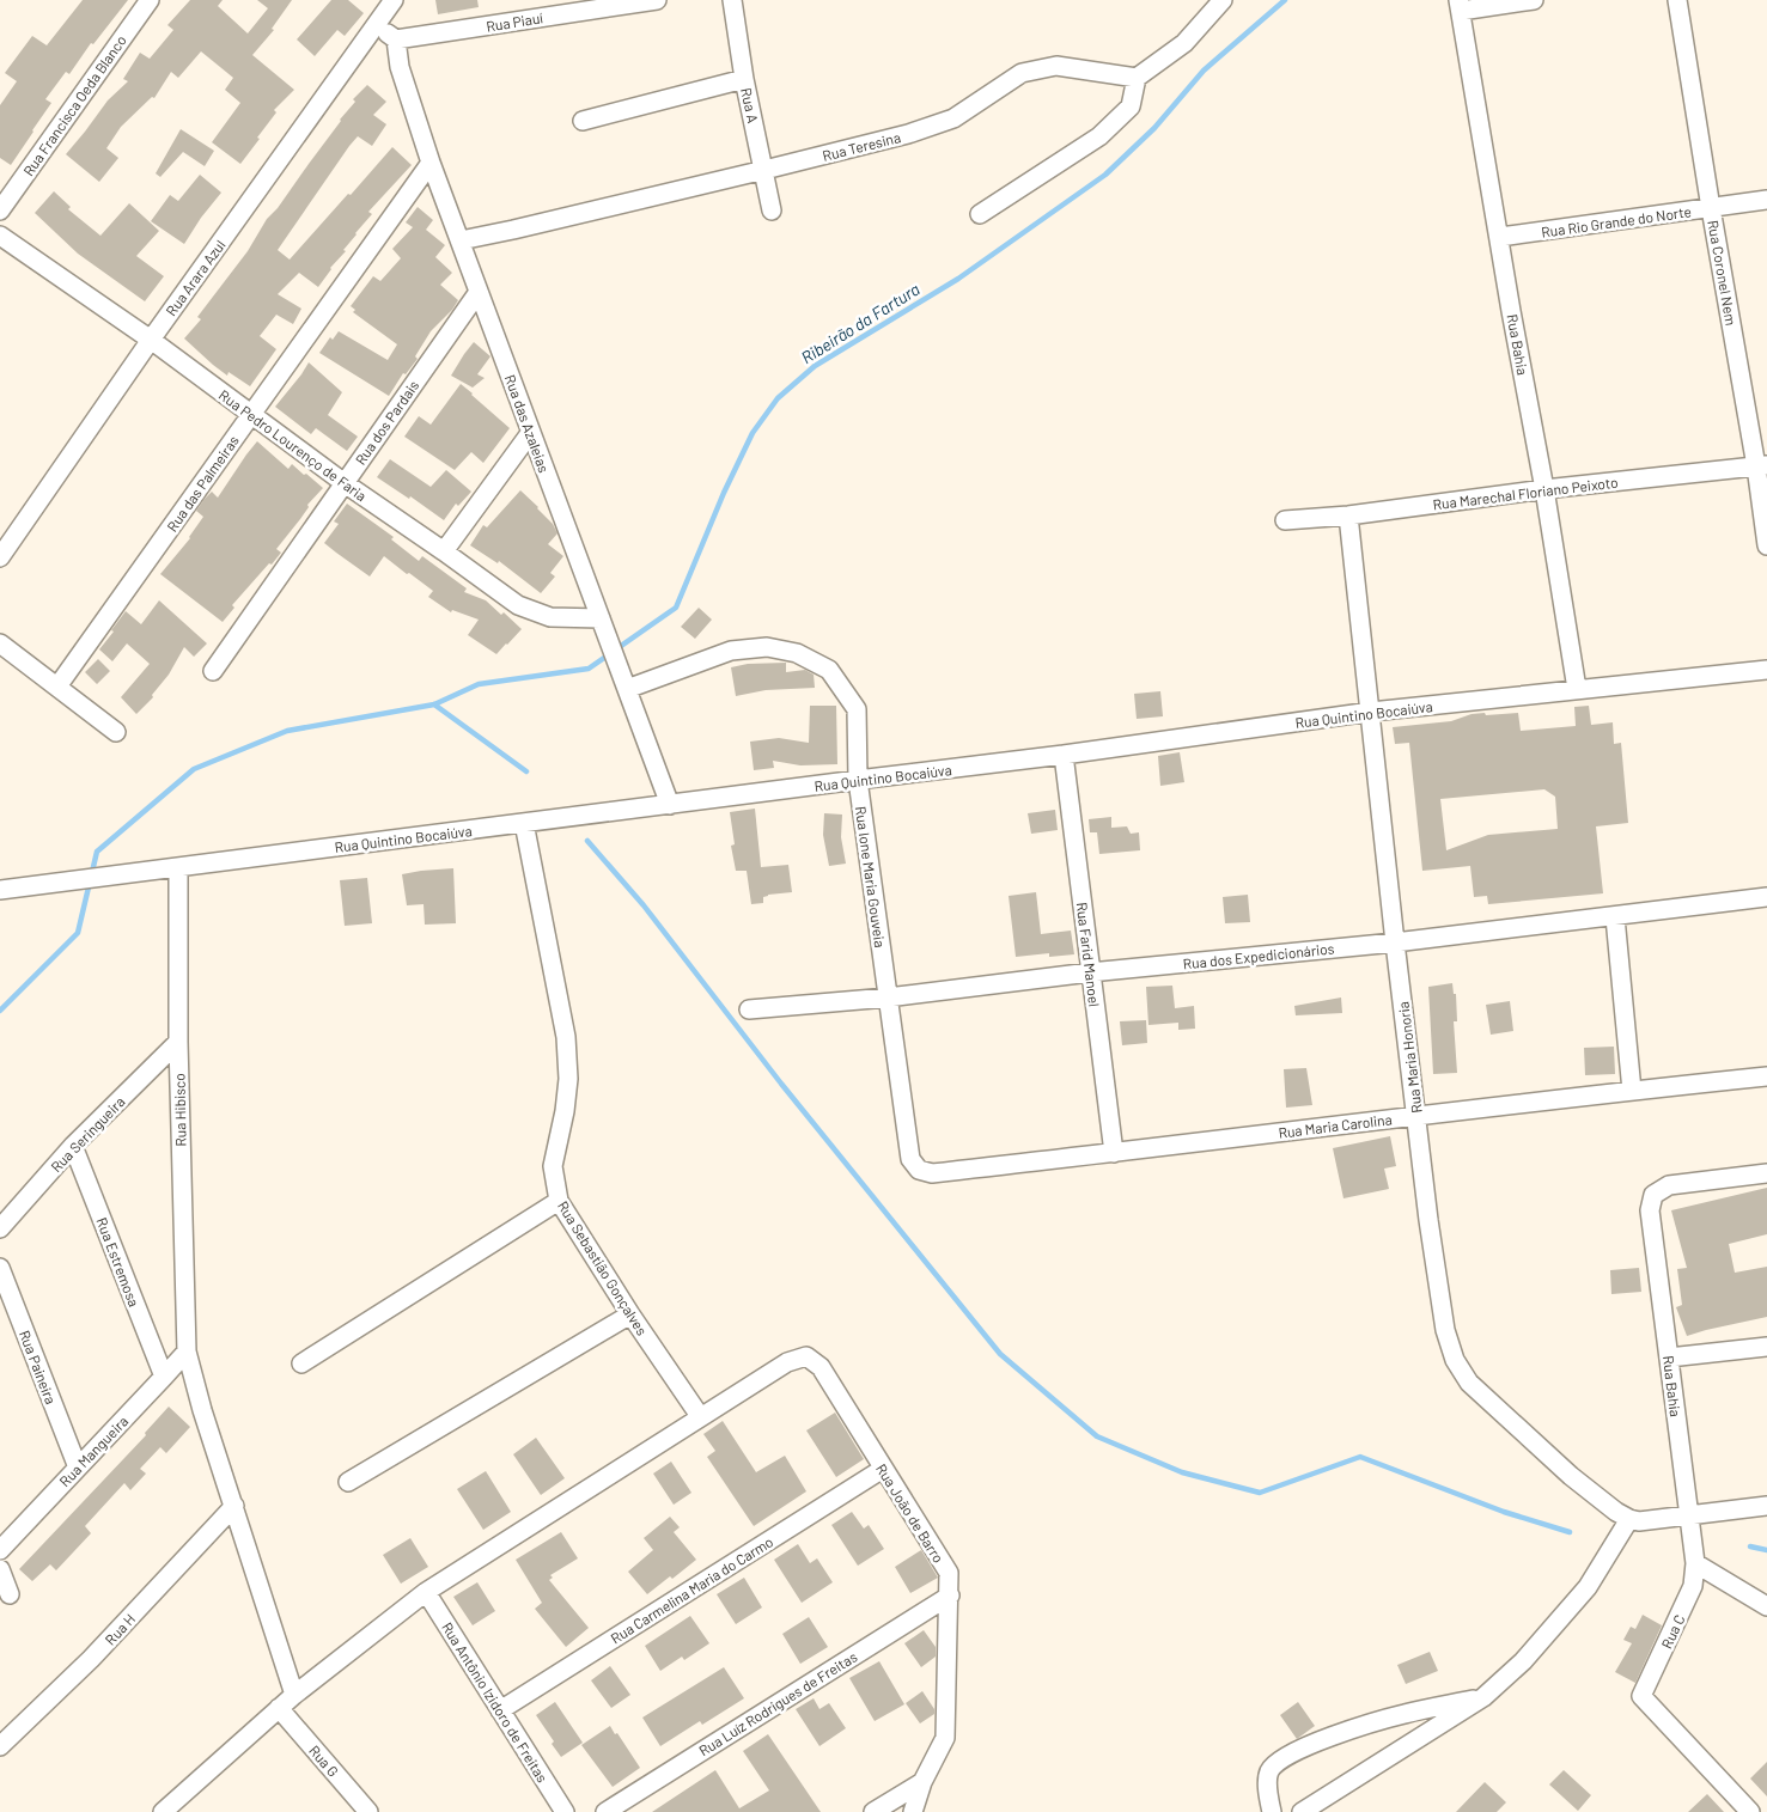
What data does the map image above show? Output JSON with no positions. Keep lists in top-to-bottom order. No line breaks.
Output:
{"streets":{"street":["Rua Piauí","Rua Francisca Oeda Blanco","Rua A","Rua Teresina","Rua Rio Grande do Norte","Rua Coronel Nem","Rua Arara Azul","Rua Bahia","Rua dos Pardais","Rua das Azaleias","Rua Pedro Lourenço de Faria","Rua das Palmeiras","Rua Marechal Floriano Peixoto","Rua Quintino Bocaiúva","Rua Ione Maria Gouveia","Rua Farid Manoel","Rua dos Expedicionários","Rua Maria Honoria","Rua Hibisco","Rua Maria Carolina","Rua Seringueira","Rua Estremosa","Rua Sebastião Gonçalves","Rua Paineira","Rua Mangueira","Rua João de Barro","Rua Carmelina Maria do Carmo","Rua H","Rua C","Rua Antônio Izidoro de Freitas","Rua Luíz Rodrigues de Freitas","Rua G"]},"crossings":[["Rua Piauí","Rua das Azaleias"],["Rua A","Rua Teresina"],["Rua Teresina","Rua das Azaleias"],["Rua Rio Grande do Norte","Rua Coronel Nem"],["Rua Rio Grande do Norte","Rua Bahia"],["Rua Coronel Nem","Rua Marechal Floriano Peixoto"],["Rua Arara Azul","Rua Pedro Lourenço de Faria"],["Rua Bahia","Rua Marechal Floriano Peixoto"],["Rua Bahia","Rua Quintino Bocaiúva"],["Rua Bahia","Rua C"],["Rua dos Pardais","Rua das Azaleias"],["Rua dos Pardais","Rua Pedro Lourenço de Faria"],["Rua das Azaleias","Rua Pedro Lourenço de Faria"],["Rua das Azaleias","Rua das Palmeiras"],["Rua das Azaleias","Rua Quintino Bocaiúva"],["Rua das Azaleias","Rua Ione Maria Gouveia"],["Rua Pedro Lourenço de Faria","Rua das Palmeiras"],["Rua Marechal Floriano Peixoto","Rua Maria Honoria"],["Rua Quintino Bocaiúva","Rua Ione Maria Gouveia"],["Rua Quintino Bocaiúva","Rua Farid Manoel"],["Rua Quintino Bocaiúva","Rua Maria Honoria"],["Rua Quintino Bocaiúva","Rua Hibisco"],["Rua Quintino Bocaiúva","Rua Sebastião Gonçalves"],["Rua Ione Maria Gouveia","Rua dos Expedicionários"],["Rua Ione Maria Gouveia","Rua Maria Carolina"],["Rua Farid Manoel","Rua dos Expedicionários"],["Rua Farid Manoel","Rua Maria Carolina"],["Rua dos Expedicionários","Rua Maria Honoria"],["Rua Maria Honoria","Rua Maria Carolina"],["Rua Hibisco","Rua Seringueira"],["Rua Hibisco","Rua Mangueira"],["Rua Hibisco","Rua H"],["Rua Seringueira","Rua Estremosa"],["Rua Estremosa","Rua Mangueira"],["Rua Sebastião Gonçalves","Rua João de Barro"],["Rua Paineira","Rua Mangueira"],["Rua João de Barro","Rua Carmelina Maria do Carmo"],["Rua João de Barro","Rua Luíz Rodrigues de Freitas"],["Rua Carmelina Maria do Carmo","Rua Antônio Izidoro de Freitas"]],"water":["Ribeirão da Fartura"]}
